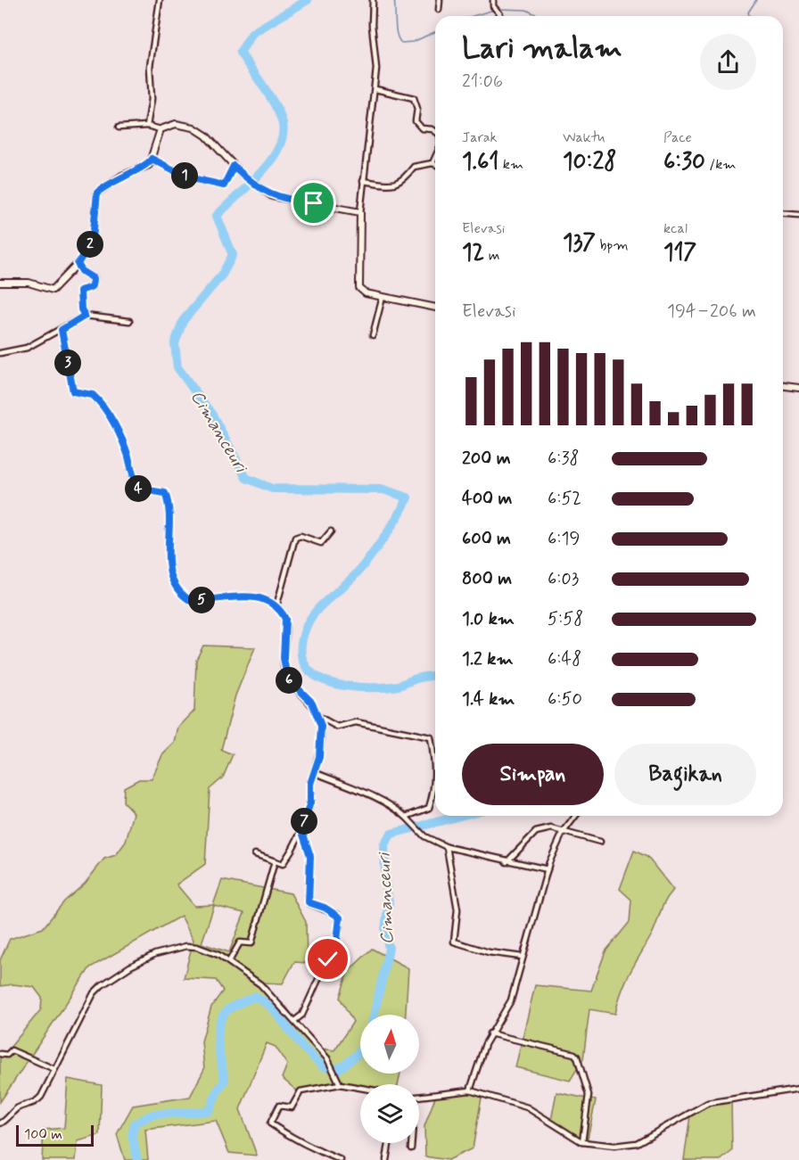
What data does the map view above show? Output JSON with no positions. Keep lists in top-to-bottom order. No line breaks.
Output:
{"water":["Cimanceuri"],"scale_bar":"100 m","north":"top","page":{"heading":["Lari malam","21:06"],"stats":[["Jarak","1.61 km"],["Waktu","10:28"],["Pace","6:30 /km"],["Elevasi","12 m"],["137 bpm"],["kcal","117"]],"pins":["1","2","3","4","5","6","7"],"chart":["Elevasi","194–206 m"],"list":[{"name":"200 m","note":"6:38"},{"name":"400 m","note":"6:52"},{"name":"600 m","note":"6:19"},{"name":"800 m","note":"6:03"},{"name":"1.0 km","note":"5:58"},{"name":"1.2 km","note":"6:48"},{"name":"1.4 km","note":"6:50"}],"buttons":["Simpan","Bagikan"],"scale":"100 m"}}
